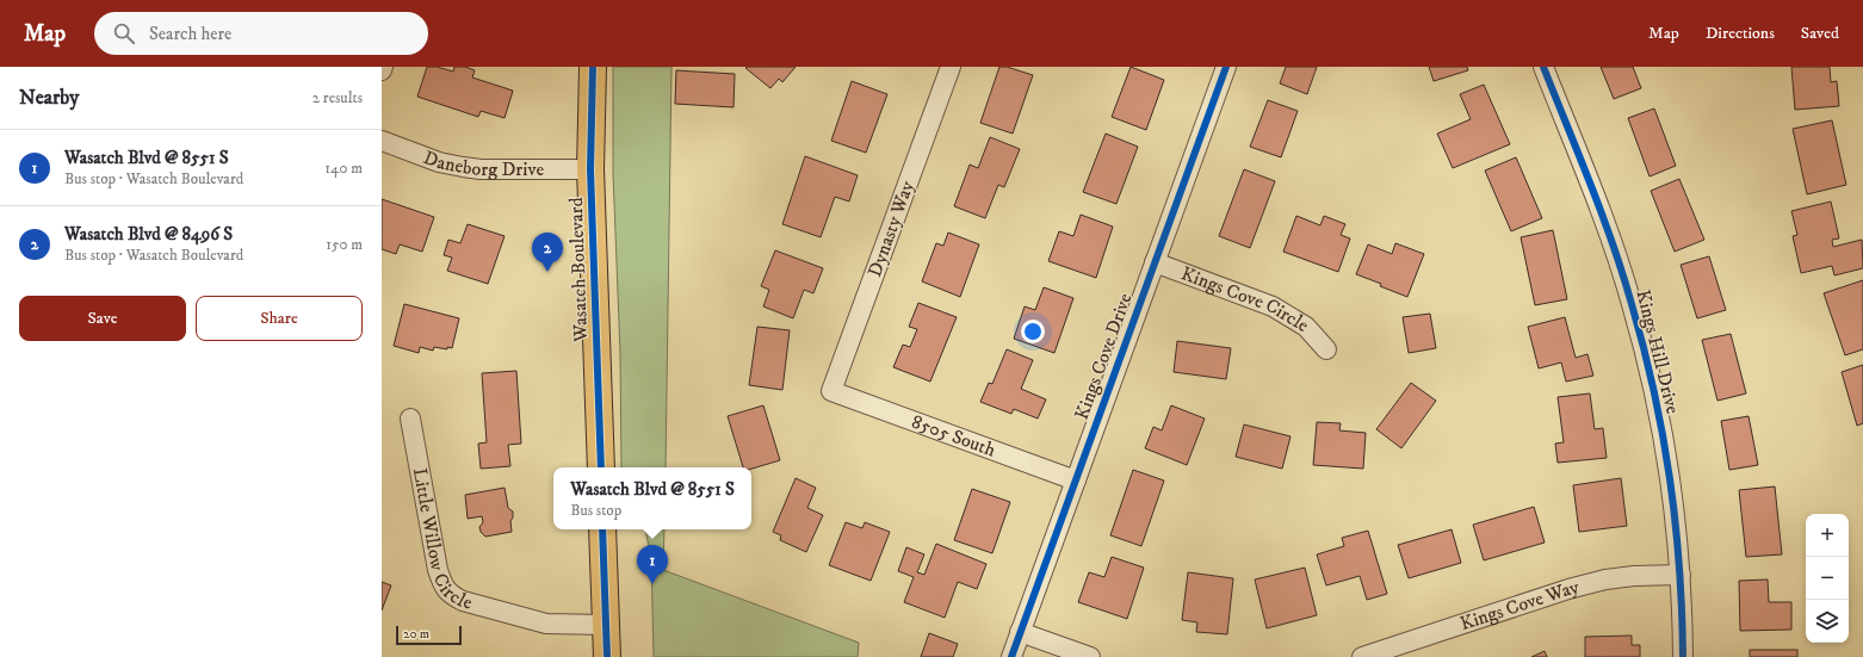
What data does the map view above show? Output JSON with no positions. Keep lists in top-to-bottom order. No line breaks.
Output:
{"streets":{"main road":["Wasatch Boulevard"],"street":["Daneborg Drive","Dynasty Way","Kings Cove Circle","Kings Hill Drive","Kings Cove Drive","8505 South","Little Willow Circle","Kings Cove Way"]},"crossings":[["Daneborg Drive","Wasatch Boulevard"],["Dynasty Way","8505 South"],["Kings Cove Circle","Kings Cove Drive"],["Kings Hill Drive","Kings Cove Way"],["Kings Cove Drive","8505 South"]],"scale_bar":"20 m","page":{"header":"Map","search":"Search here","nav":["Map","Directions","Saved"],"heading":["Nearby","2 results"],"list":[{"mark":"1","name":"Wasatch Blvd @ 8551 S","note":"Bus stop · Wasatch Boulevard","value":"140 m"},{"mark":"2","name":"Wasatch Blvd @ 8496 S","note":"Bus stop · Wasatch Boulevard","value":"150 m"}],"pins":["2","1"],"buttons":["Save","Share"],"popup":["Wasatch Blvd @ 8551 S","Bus stop"],"map_buttons":["+","−"],"scale":"20 m"}}
